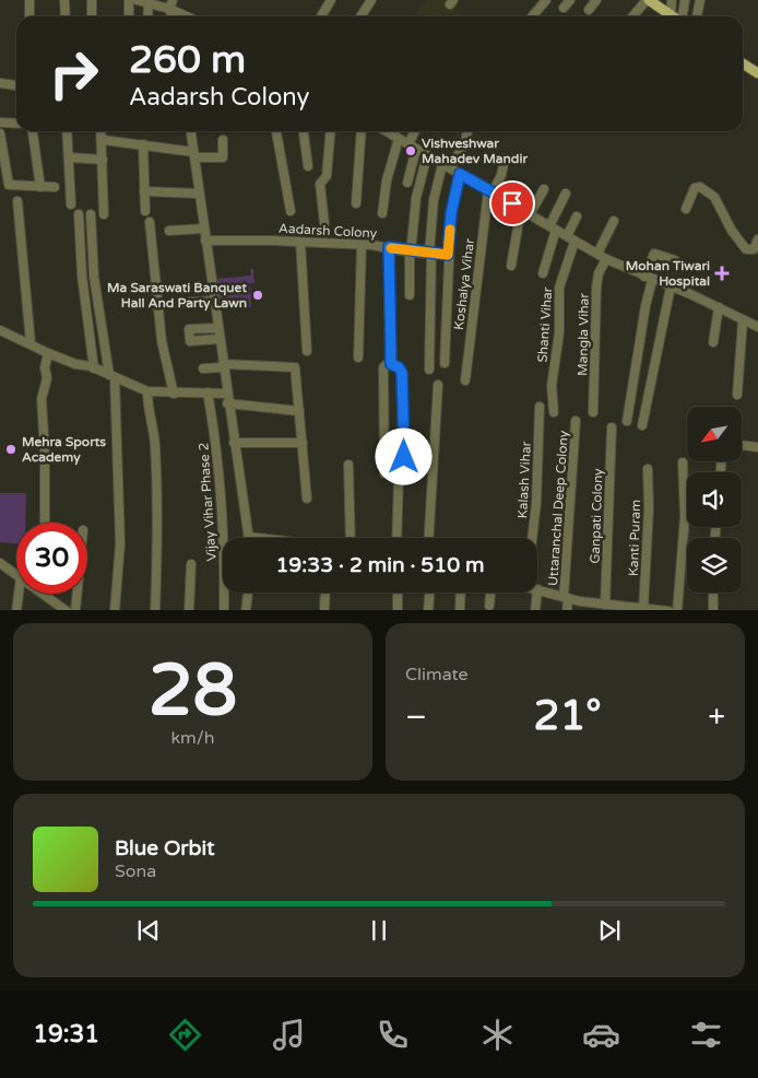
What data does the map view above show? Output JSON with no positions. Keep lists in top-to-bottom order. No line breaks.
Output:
{"streets":{"street":["Aadarsh Colony","Koshalya Vihar","Shanti Vihar","Mangla Vihar","Kalash Vihar","Vijay Vihar Phase 2","Uttaranchal Deep Colony","Ganpati Colony","Kanti Puram"]},"places":{"other":["Vishveshwar Mahadev Mandir","Ma Saraswati Banquet Hall And Party Lawn","Mehra Sports Academy"],"health":["Mohan Tiwari Hospital"]},"north":"bottom left","page":{"turn":["260 m","Aadarsh Colony"],"limit":"30","trip":"19:33 · 2 min · 510 m","tile":[["28","km/h"],"Climate"],"heat":["−","21°","+"],"song":["Blue Orbit","Sona"],"tabs":"19:31"}}
